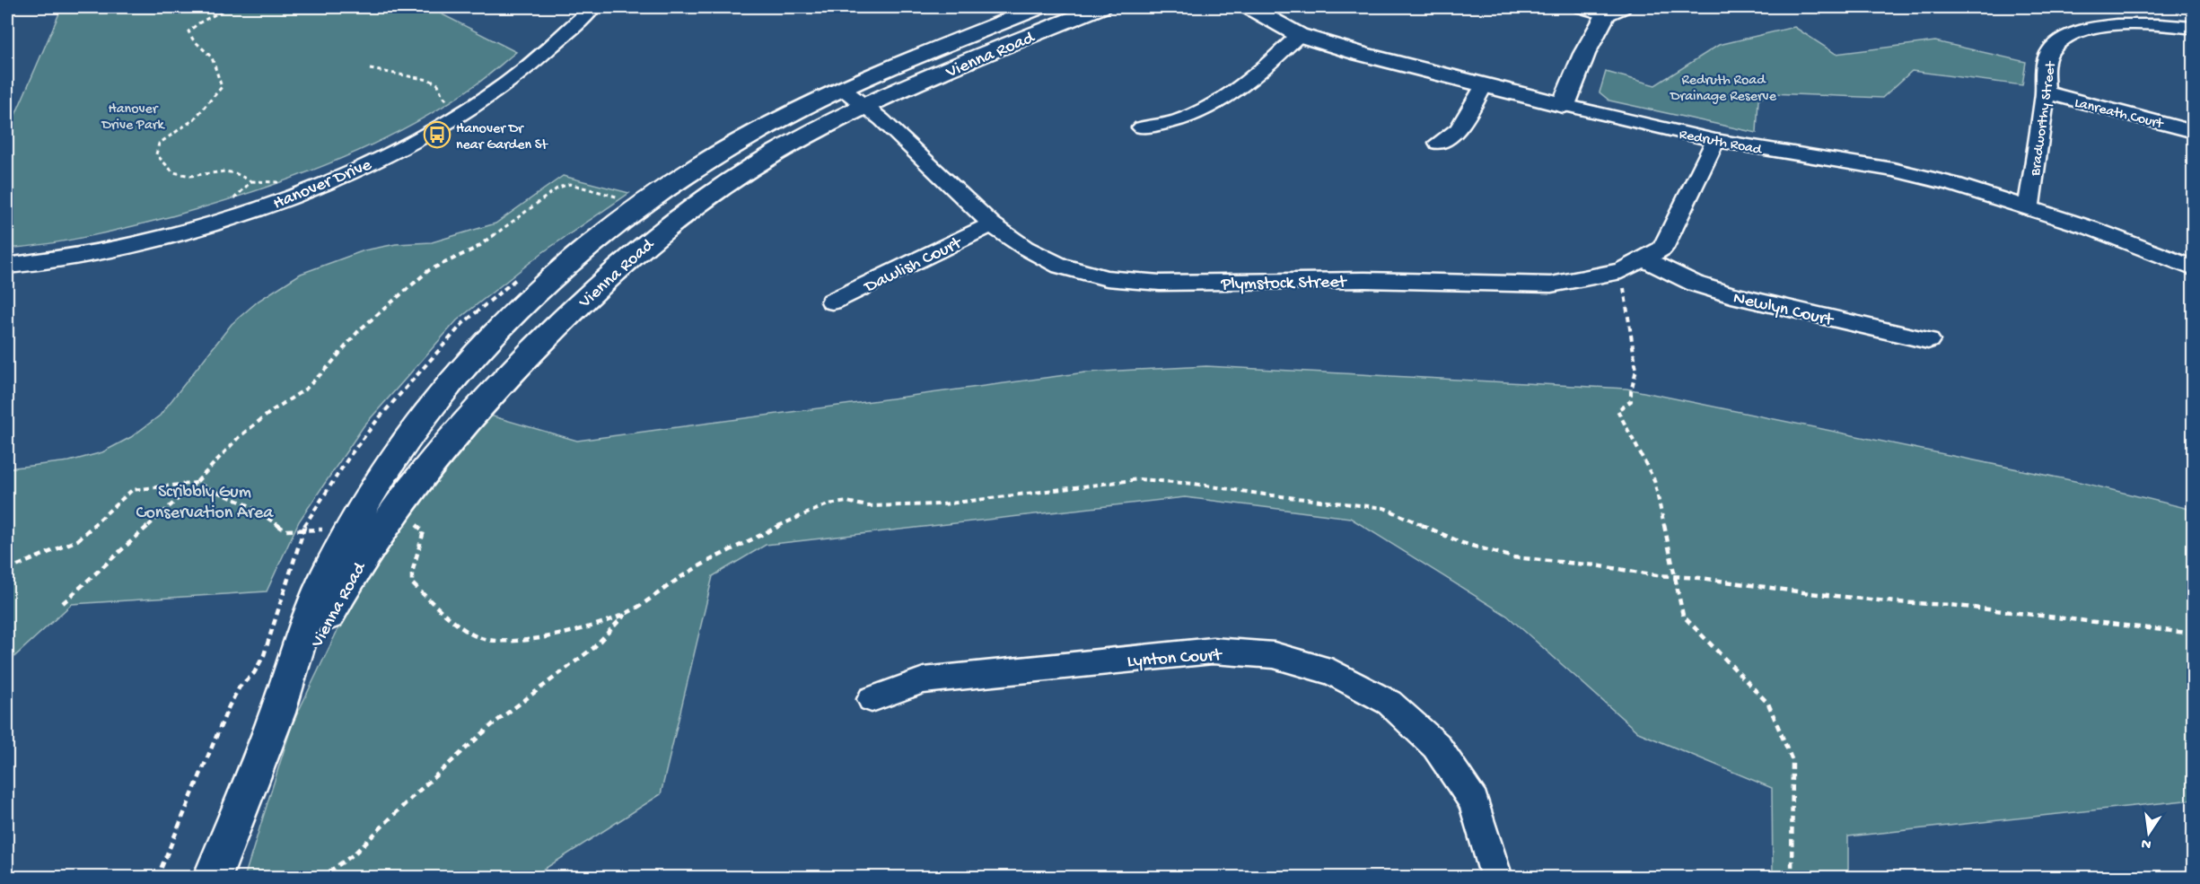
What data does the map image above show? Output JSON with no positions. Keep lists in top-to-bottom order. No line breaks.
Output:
{"streets":{"main road":["Vienna Road","Redruth Road"],"street":["Lanreath Court","Bradworthy Street","Hanover Drive","Dawlish Court","Plymstock Street","Newlyn Court","Lynton Court"]},"crossings":[["Vienna Road","Plymstock Street"],["Lanreath Court","Bradworthy Street"],["Bradworthy Street","Redruth Road"],["Redruth Road","Plymstock Street"],["Dawlish Court","Plymstock Street"],["Plymstock Street","Newlyn Court"]],"parks":["Redruth Road Drainage Reserve","Hanover Drive Park","Scribbly Gum Conservation Area"],"places":{"bus stop":["Hanover Dr near Garden St"]},"north":"bottom"}
